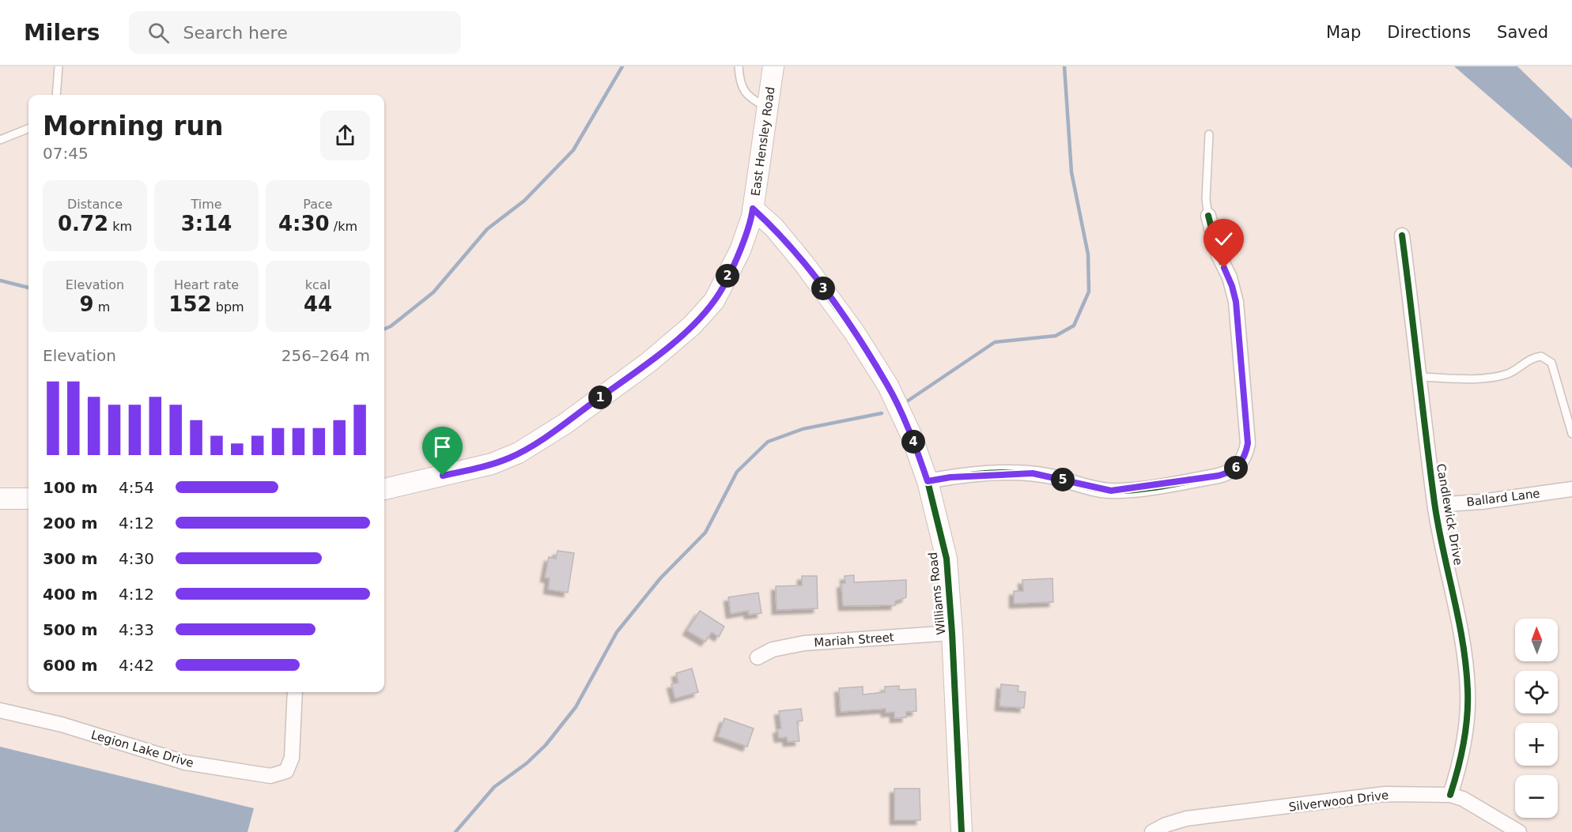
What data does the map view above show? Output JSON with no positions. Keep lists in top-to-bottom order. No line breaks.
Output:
{"streets":{"street":["East Hensley Road","Ballard Lane","Candlewick Drive","Williams Road","Mariah Street","Legion Lake Drive","Silverwood Drive"]},"crossings":[["East Hensley Road","Williams Road"],["Ballard Lane","Candlewick Drive"],["Candlewick Drive","Silverwood Drive"],["Williams Road","Mariah Street"]],"north":"top","page":{"header":"Milers","search":"Search here","nav":["Map","Directions","Saved"],"heading":["Morning run","07:45"],"stats":[["Distance","0.72 km"],["Time","3:14"],["Pace","4:30 /km"],["Elevation","9 m"],["Heart rate","152 bpm"],["kcal","44"]],"pins":["2","3","1","4","6","5"],"chart":["Elevation","256–264 m"],"list":[{"name":"100 m","note":"4:54"},{"name":"200 m","note":"4:12"},{"name":"300 m","note":"4:30"},{"name":"400 m","note":"4:12"},{"name":"500 m","note":"4:33"},{"name":"600 m","note":"4:42"}],"map_buttons":["+","−"]}}
